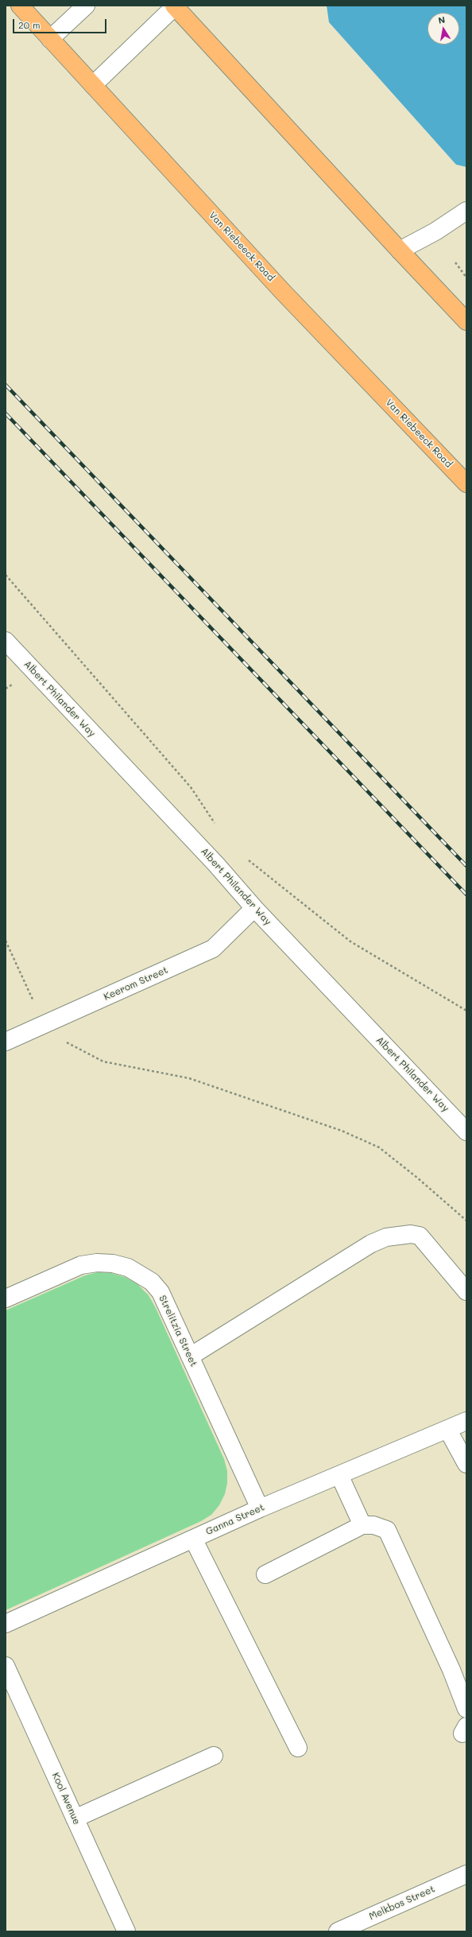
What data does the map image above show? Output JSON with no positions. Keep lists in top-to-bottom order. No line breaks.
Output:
{"streets":{"main road":["Van Riebeeck Road"],"street":["Albert Philander Way","Keerom Street","Strelitzia Street","Ganna Street","Kool Avenue","Melkbos Street"]},"crossings":[["Albert Philander Way","Keerom Street"],["Strelitzia Street","Ganna Street"]],"scale_bar":"20 m","north":"top"}
